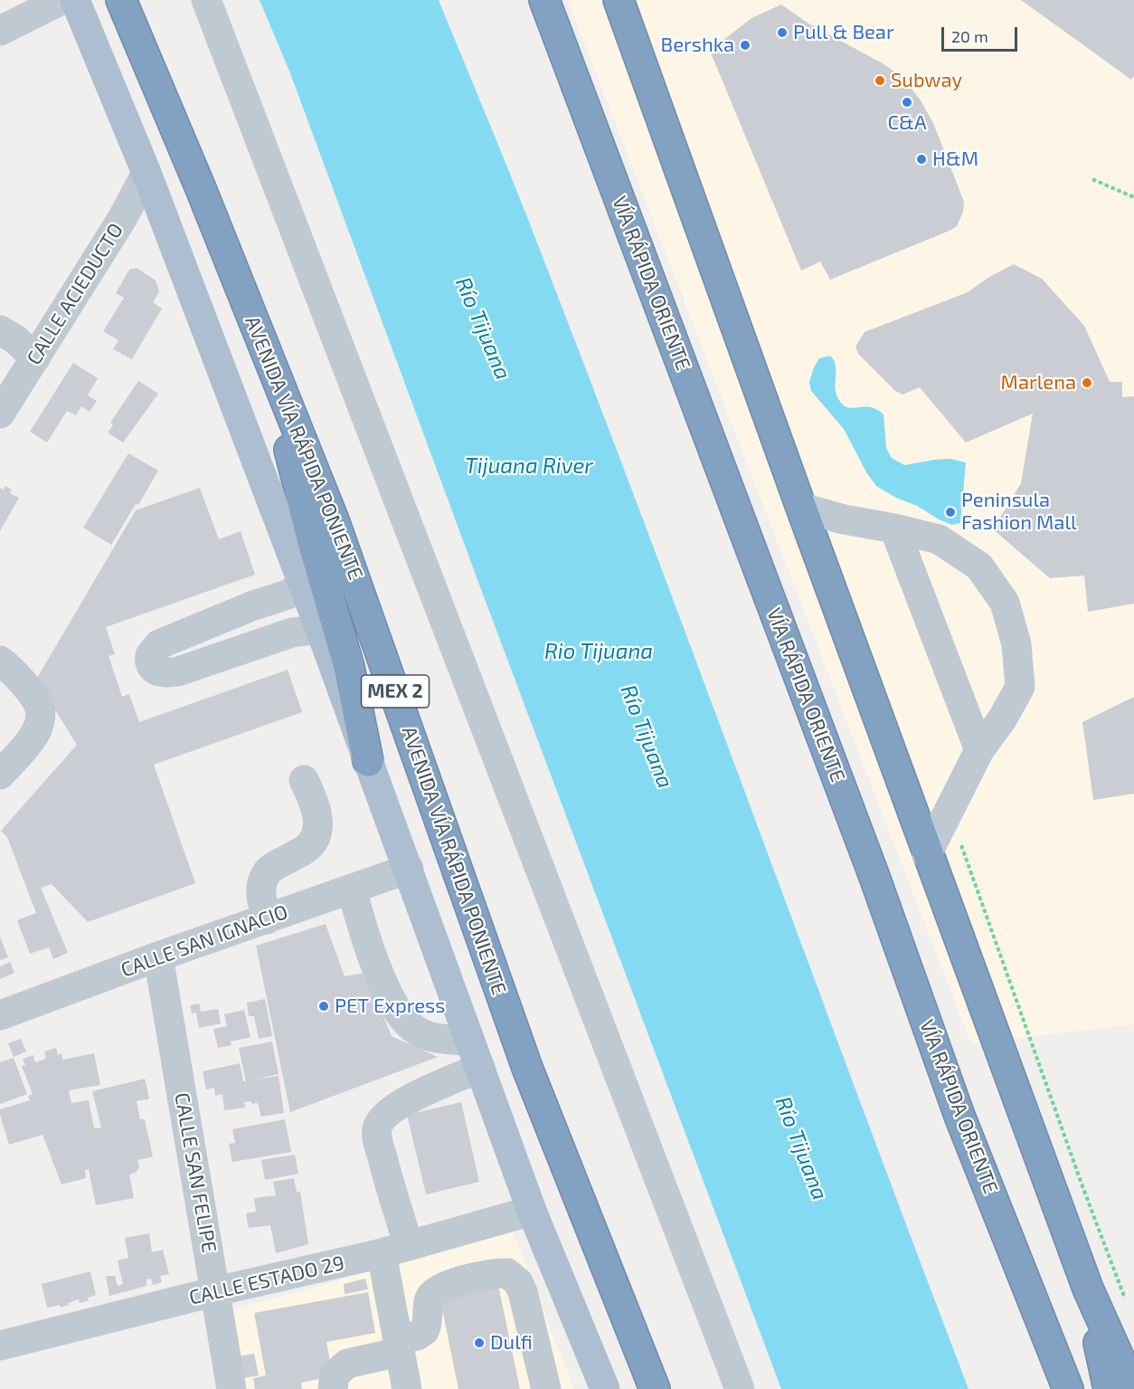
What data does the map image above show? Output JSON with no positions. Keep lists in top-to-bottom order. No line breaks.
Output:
{"streets":{"highway":["VÍA RÁPIDA ORIENTE","AVENIDA VÍA RÁPIDA PONIENTE","MEX 2"],"street":["CALLE ACIEDUCTO","CALLE SAN IGNACIO","CALLE SAN FELIPE","CALLE ESTADO 29"]},"crossings":[["CALLE SAN IGNACIO","CALLE SAN FELIPE"],["CALLE SAN FELIPE","CALLE ESTADO 29"]],"water":["Río Tijuana","Tijuana River","Rio Tijuana"],"places":["Pull & Bear","Bershka","Subway","C&A","H&M","Marlena","Peninsula Fashion Mall","PET Express","Dulfi"],"scale_bar":"20 m"}
